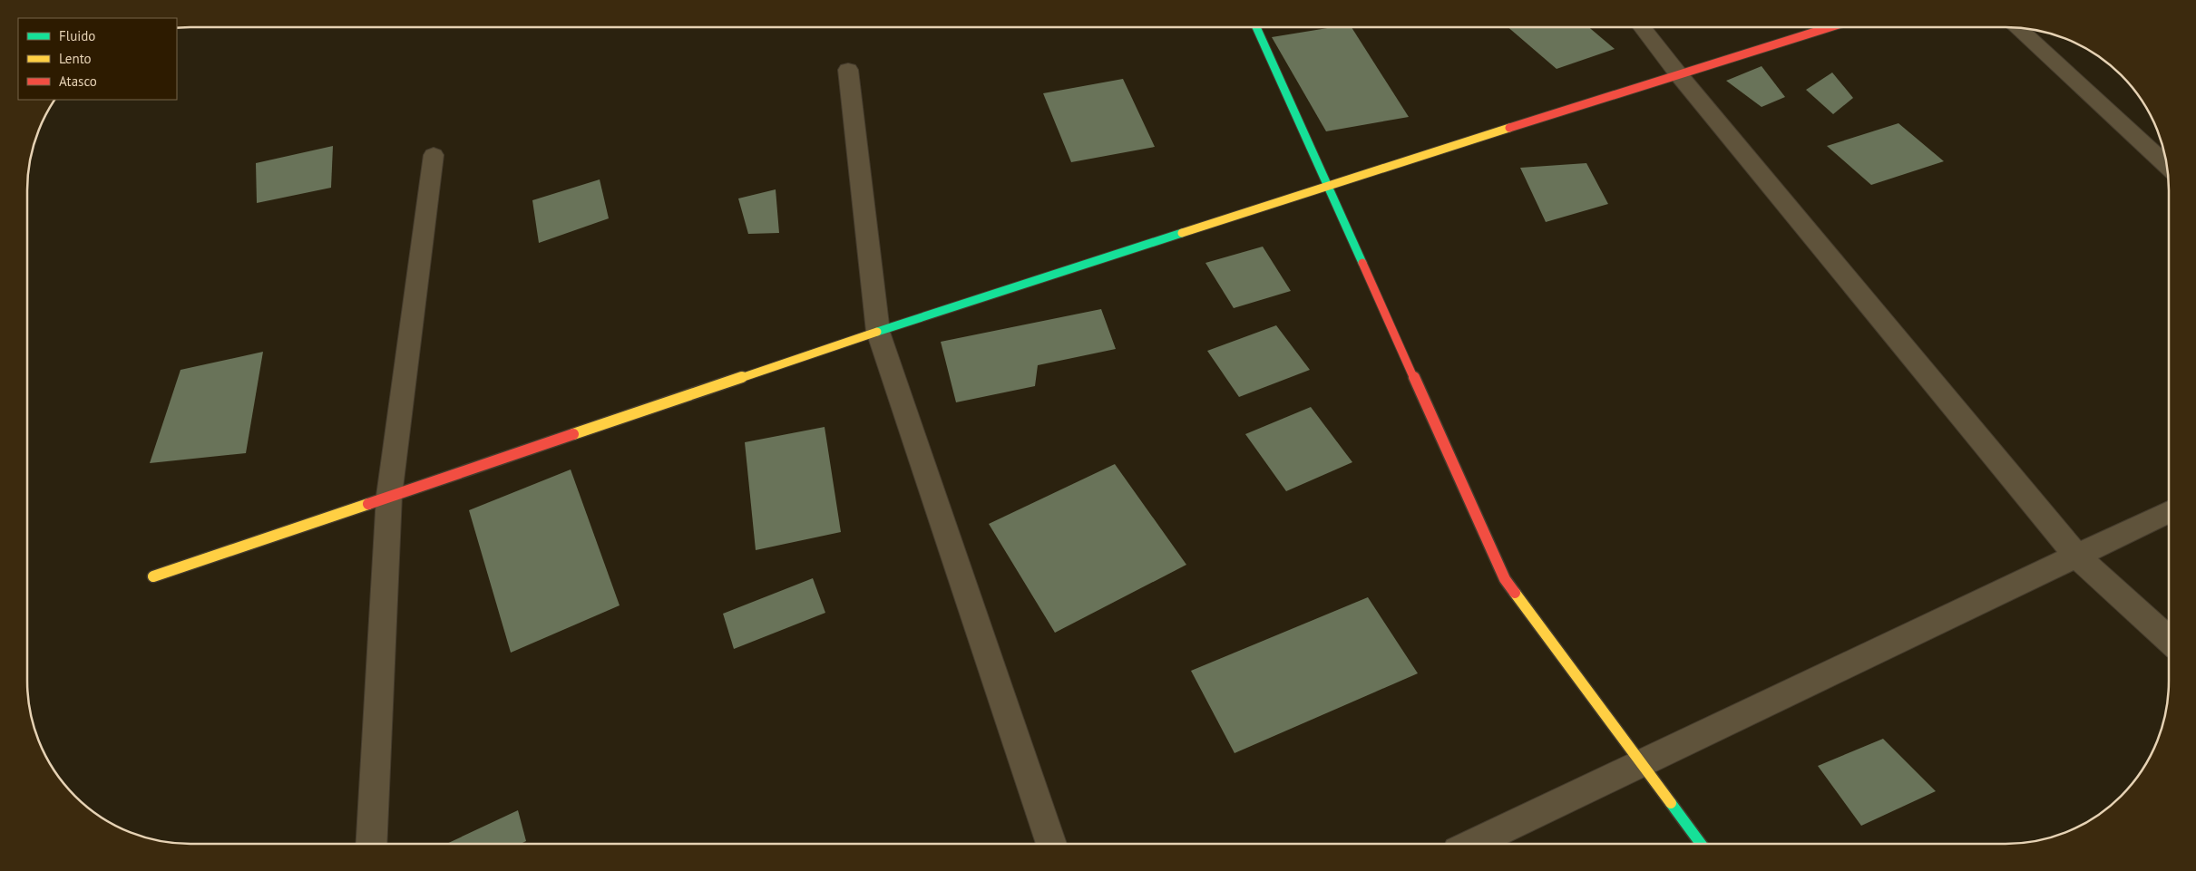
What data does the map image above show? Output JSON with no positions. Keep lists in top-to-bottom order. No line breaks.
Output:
{"legend":["Fluido","Lento","Atasco"]}
